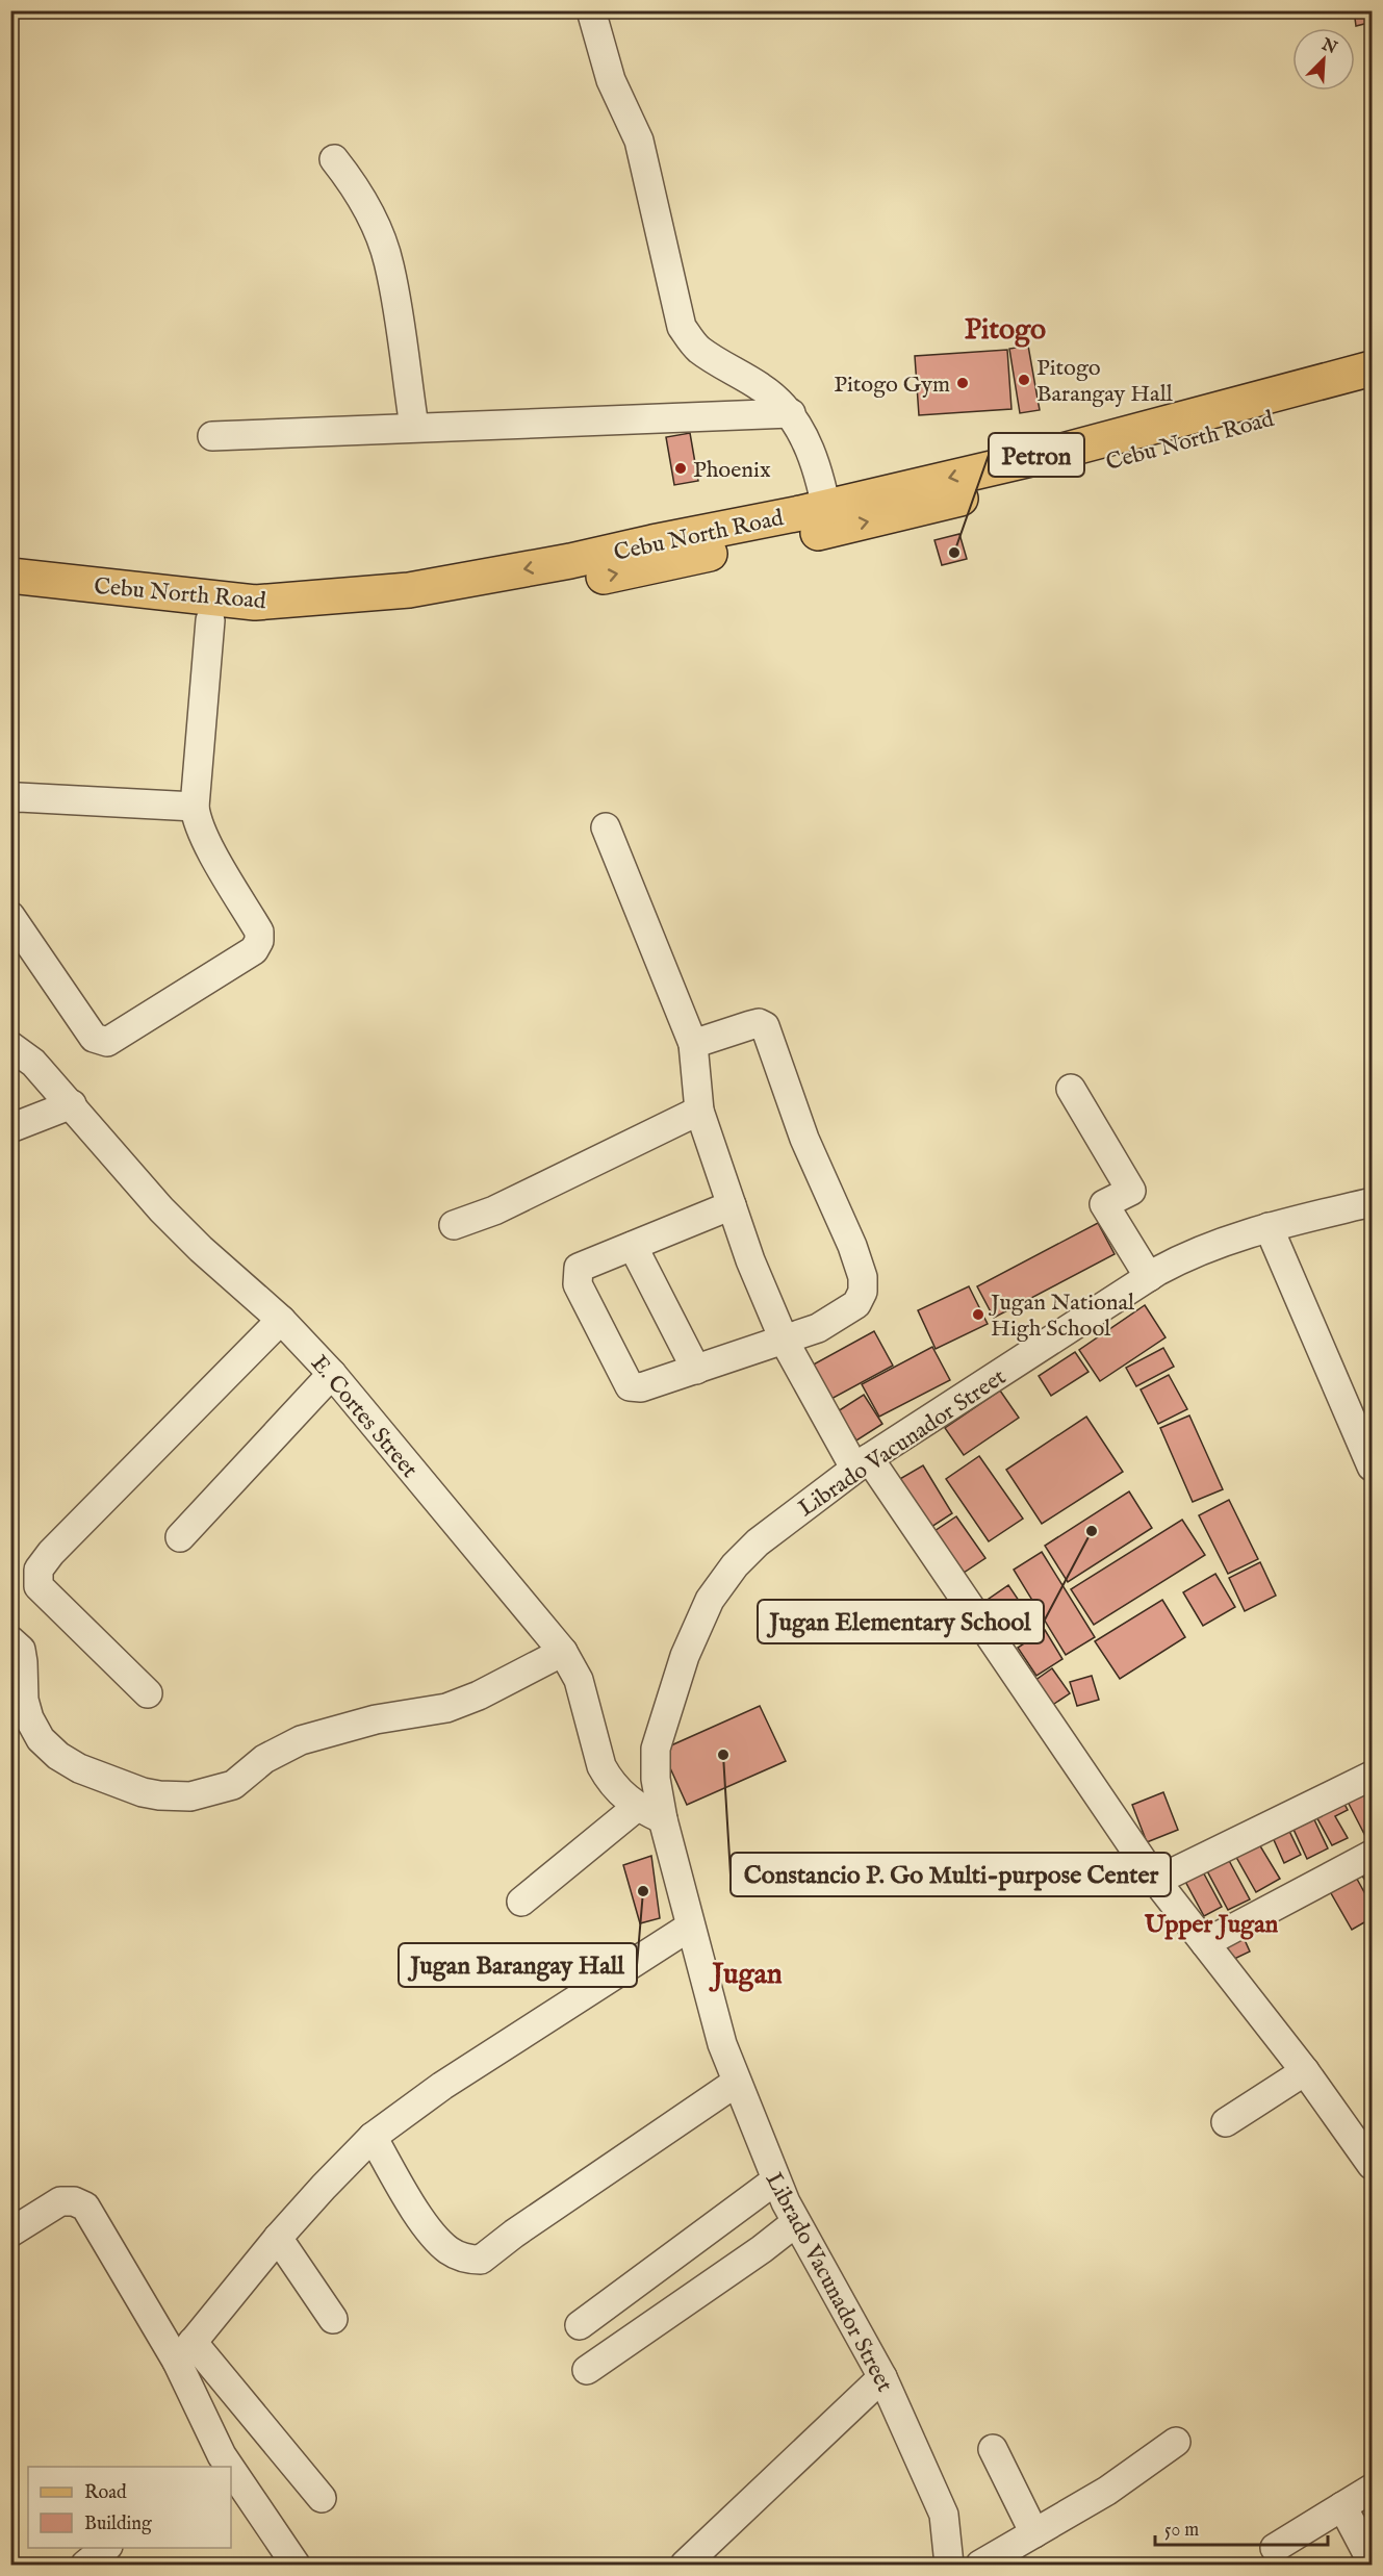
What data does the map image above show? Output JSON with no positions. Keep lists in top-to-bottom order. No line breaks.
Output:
{"streets":{"main road":["Cebu North Road"],"street":["E. Cortes Street","Librado Vacunador Street"]},"crossings":[["E. Cortes Street","Librado Vacunador Street"]],"districts":["Pitogo","Upper Jugan","Jugan"],"places":["Pitogo Barangay Hall","Pitogo Gym","Phoenix","Petron","Jugan National High School","Jugan Elementary School","Constancio P. Go Multi-purpose Center","Jugan Barangay Hall"],"legend":["Road","Building"],"scale_bar":"50 m","north":"top right"}
